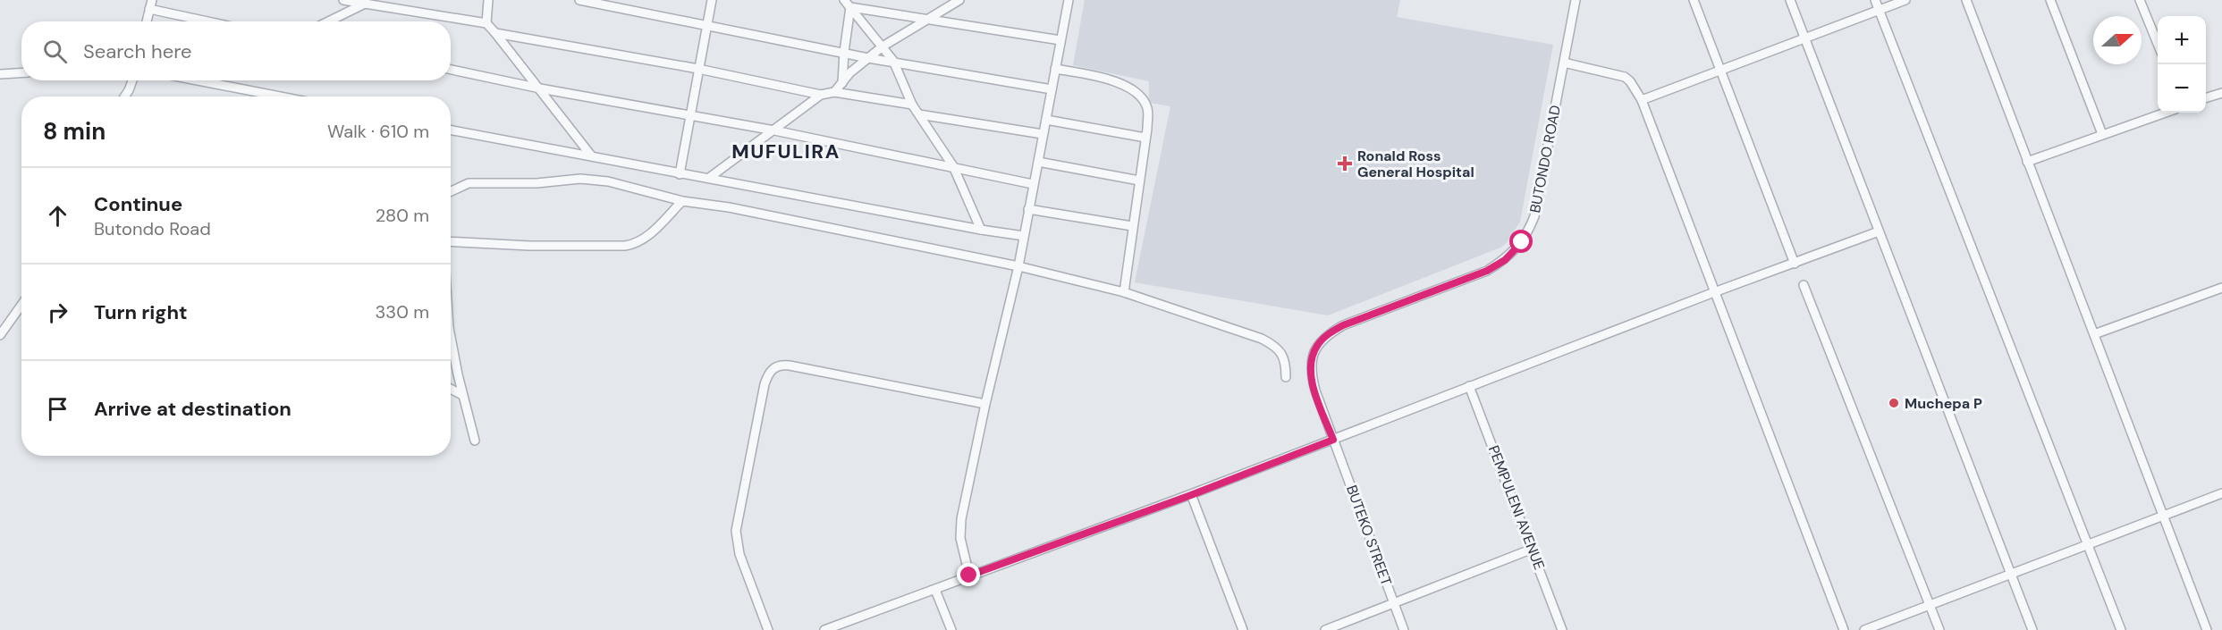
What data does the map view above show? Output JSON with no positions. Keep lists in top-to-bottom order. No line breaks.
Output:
{"streets":{"street":["BUTONDO ROAD","PEMPULENI AVENUE","BUTEKO STREET"]},"crossings":[["BUTONDO ROAD","BUTEKO STREET"]],"districts":["MUFULIRA"],"places":{"health":["Ronald Ross General Hospital"],"other":["Muchepa P"]},"north":"right","page":{"map_buttons":["+","−"],"search":"Search here","heading":["8 min","Walk · 610 m"],"list":[["Continue","Butondo Road","280 m"],["Turn right","330 m"],"Arrive at destination"]}}
